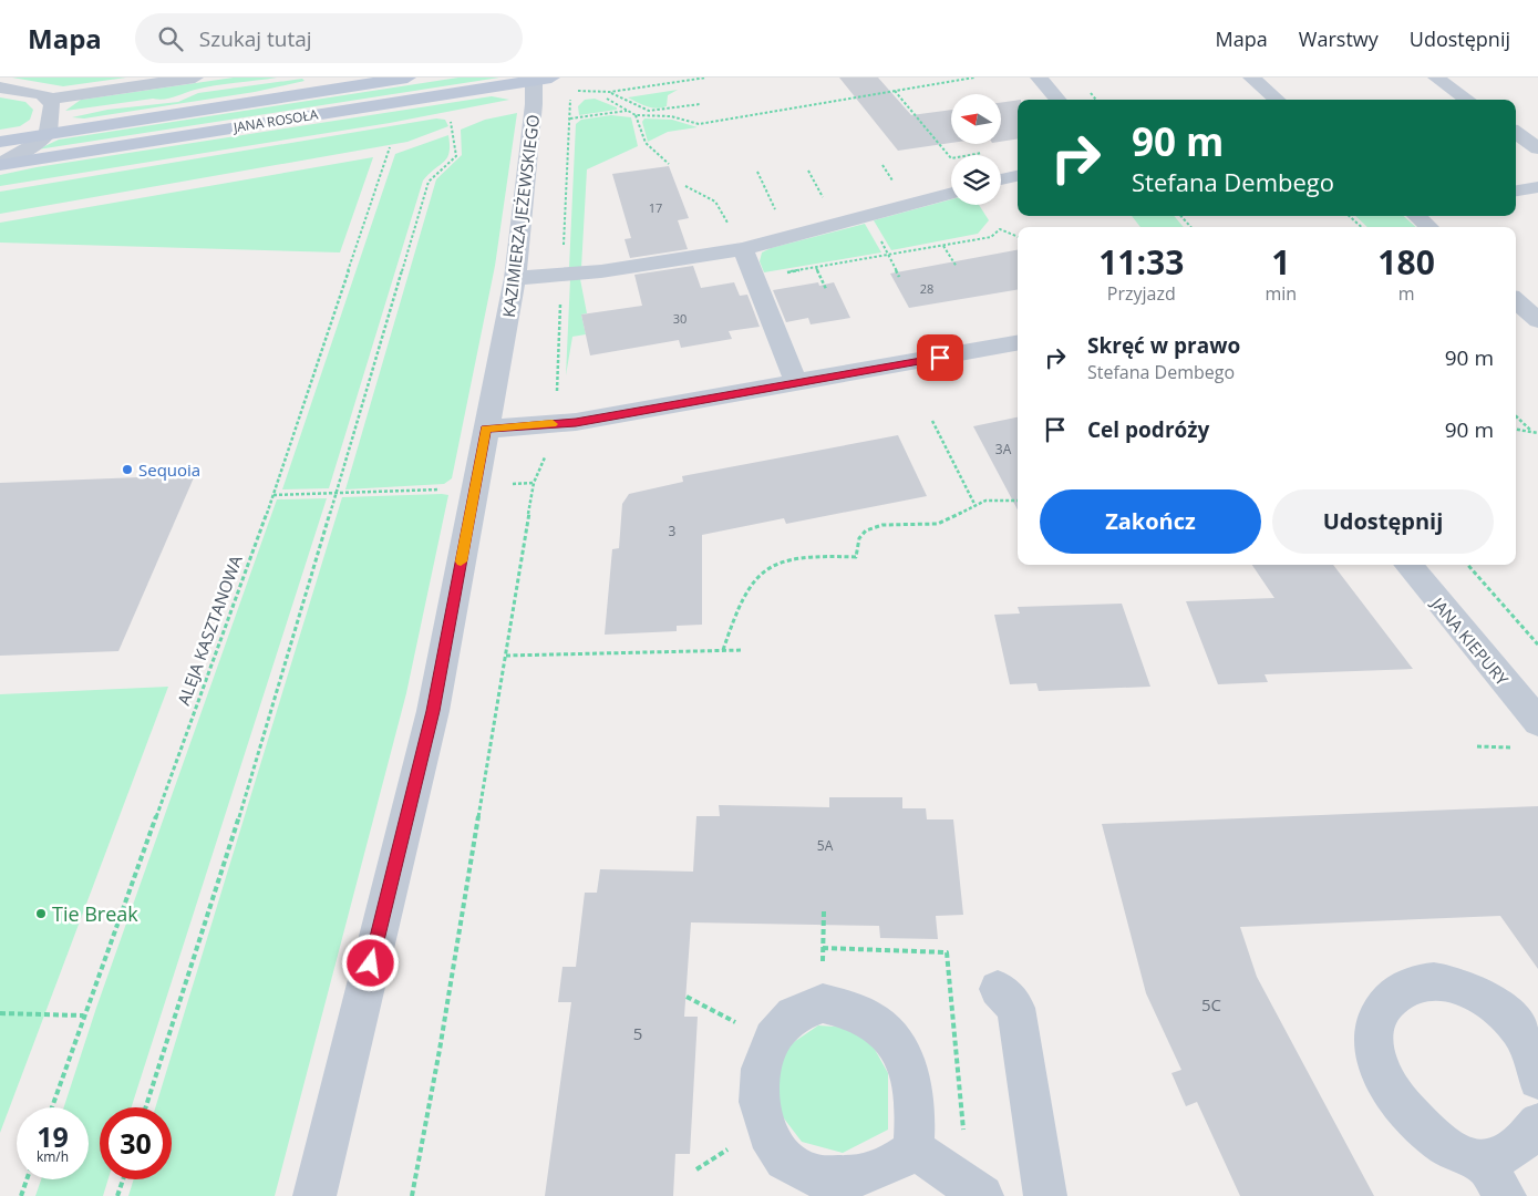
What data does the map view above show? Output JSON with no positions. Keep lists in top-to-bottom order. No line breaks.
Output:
{"streets":{"street":["JANA ROSOŁA","KAZIMIERZA JEŻEWSKIEGO","JANA KIEPURY"],"path":["ALEJA KASZTANOWA"]},"crossings":[["JANA ROSOŁA","KAZIMIERZA JEŻEWSKIEGO"]],"places":["Sequoia","Tie Break"],"house_numbers":["17","28","30","3A","3","5A","5C","5"],"north":"left","page":{"header":"Mapa","search":"Szukaj tutaj","nav":["Mapa","Warstwy","Udostępnij"],"turn":["90 m","Stefana Dembego"],"eta":["11:33","Przyjazd","1","min","180","m"],"list":[{"name":"Skręć w prawo","note":"Stefana Dembego","value":"90 m"},{"name":"Cel podróży","value":"90 m"}],"buttons":["Zakończ","Udostępnij"],"speed":"19 km/h","limit":"30"}}
